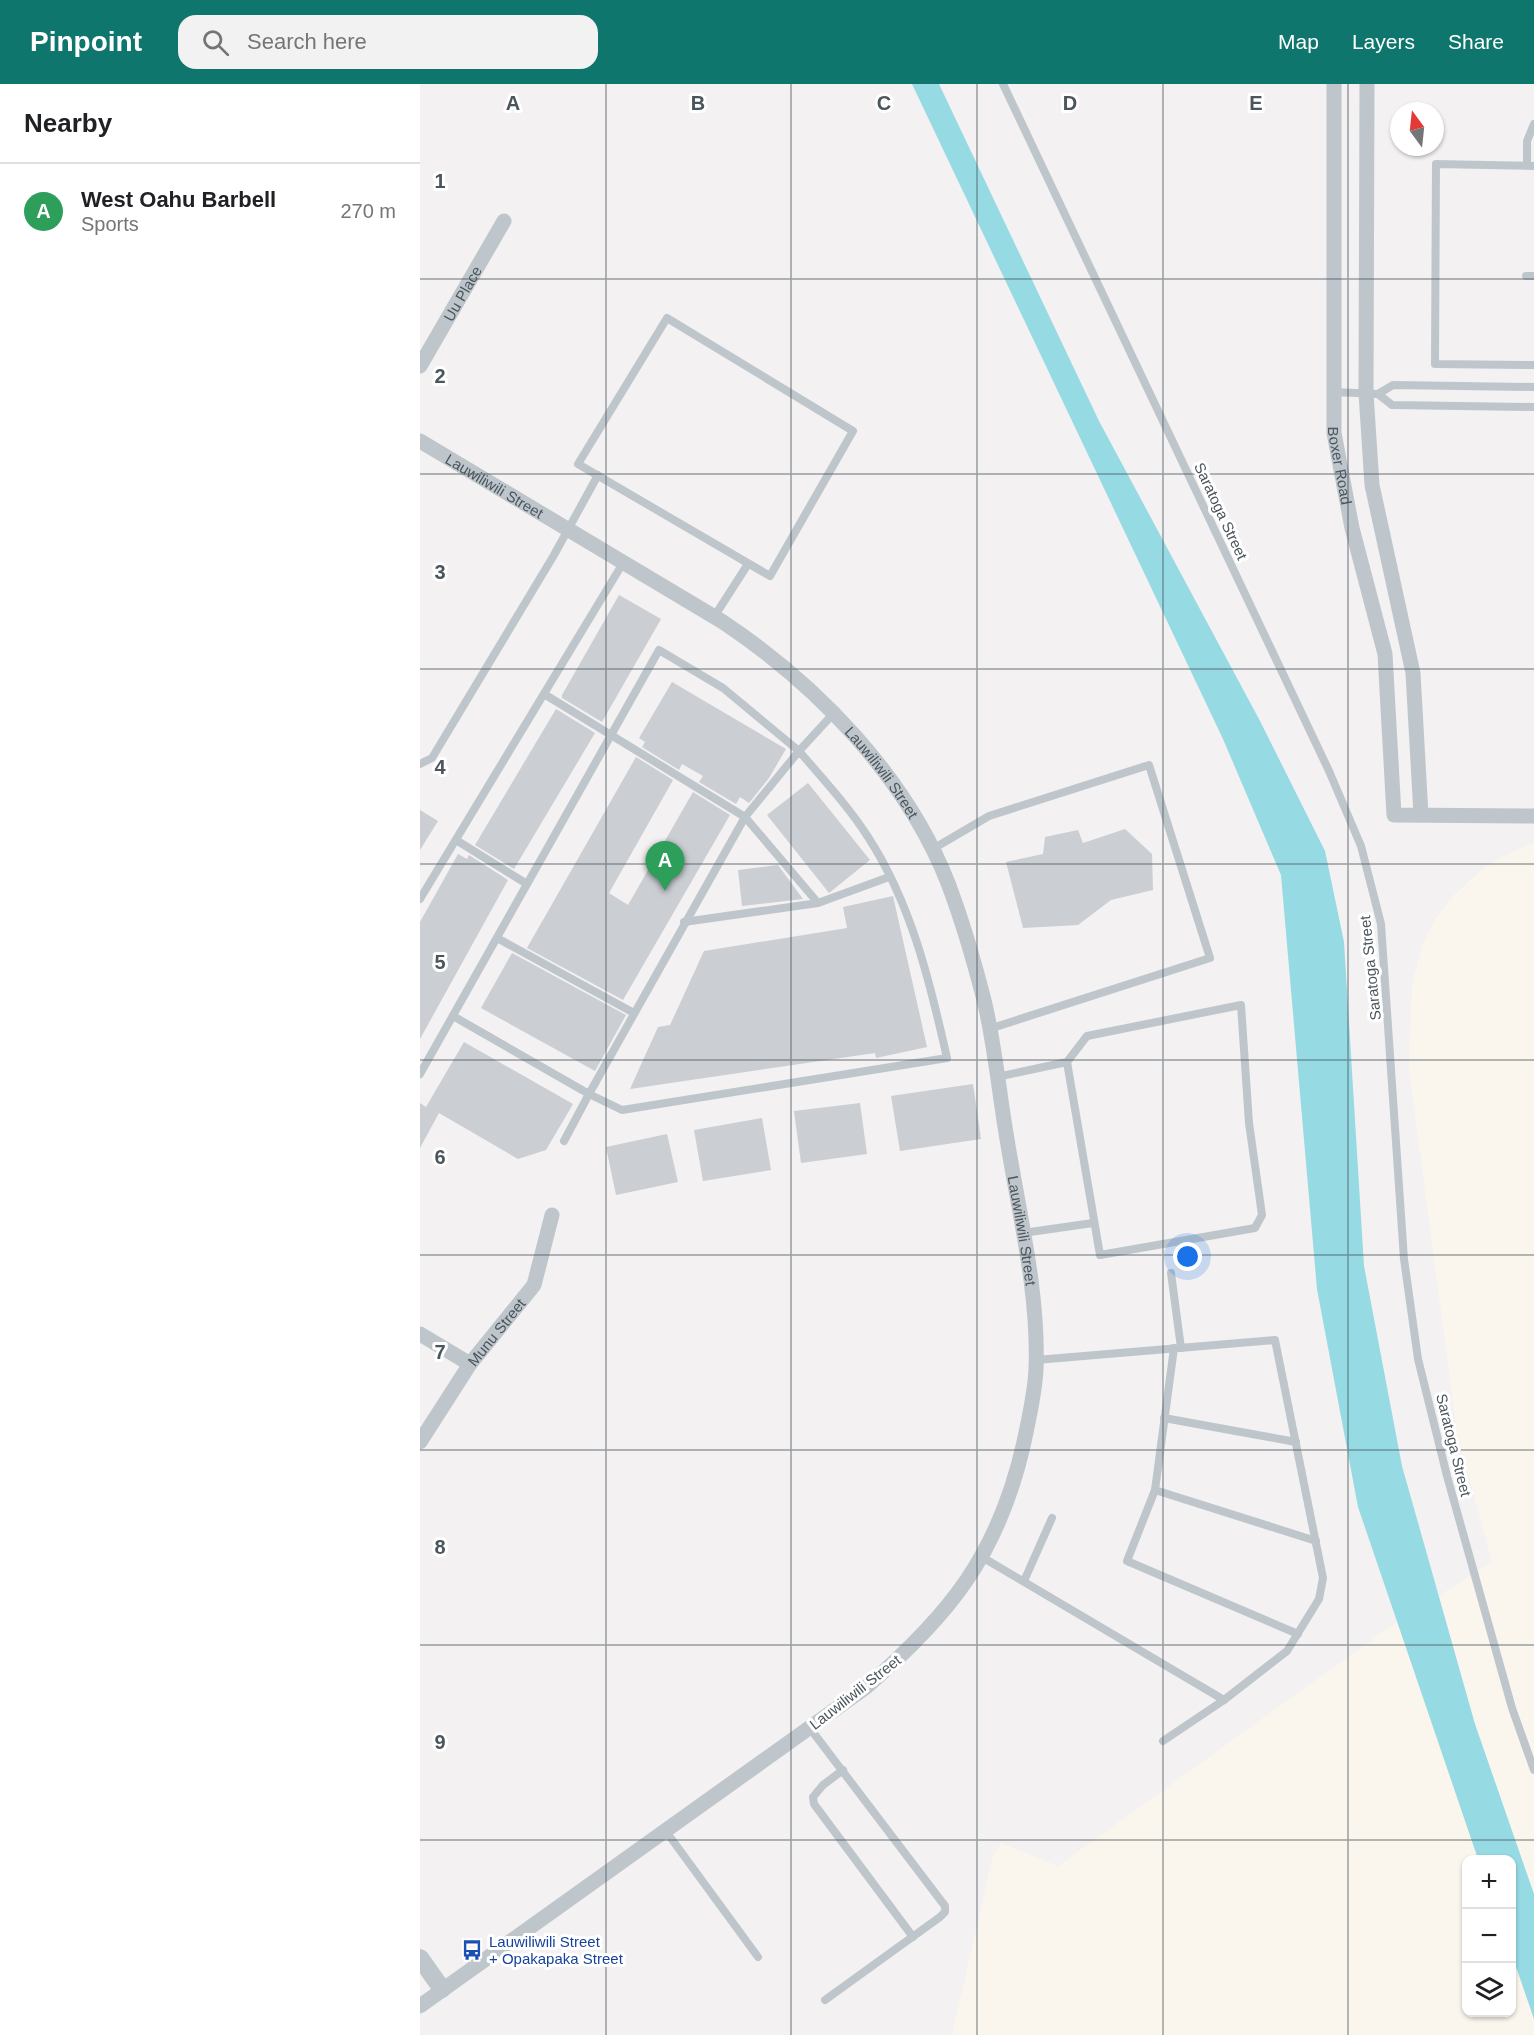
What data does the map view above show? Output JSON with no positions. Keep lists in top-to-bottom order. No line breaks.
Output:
{"streets":{"street":["Uu Place","Boxer Road","Lauwiliwili Street","Munu Street"],"lane":["Saratoga Street"]},"places":{"bus stop":["Lauwiliwili Street + Opakapaka Street"]},"north":"top","page":{"header":"Pinpoint","search":"Search here","nav":["Map","Layers","Share"],"heading":"Nearby","list":[{"mark":"A","name":"West Oahu Barbell","note":"Sports","value":"270 m"}],"pins":"A","map_buttons":["+","−"]},"grid":{"columns":["A","B","C","D","E"],"rows":["1","2","3","4","5","6","7","8","9"]}}
